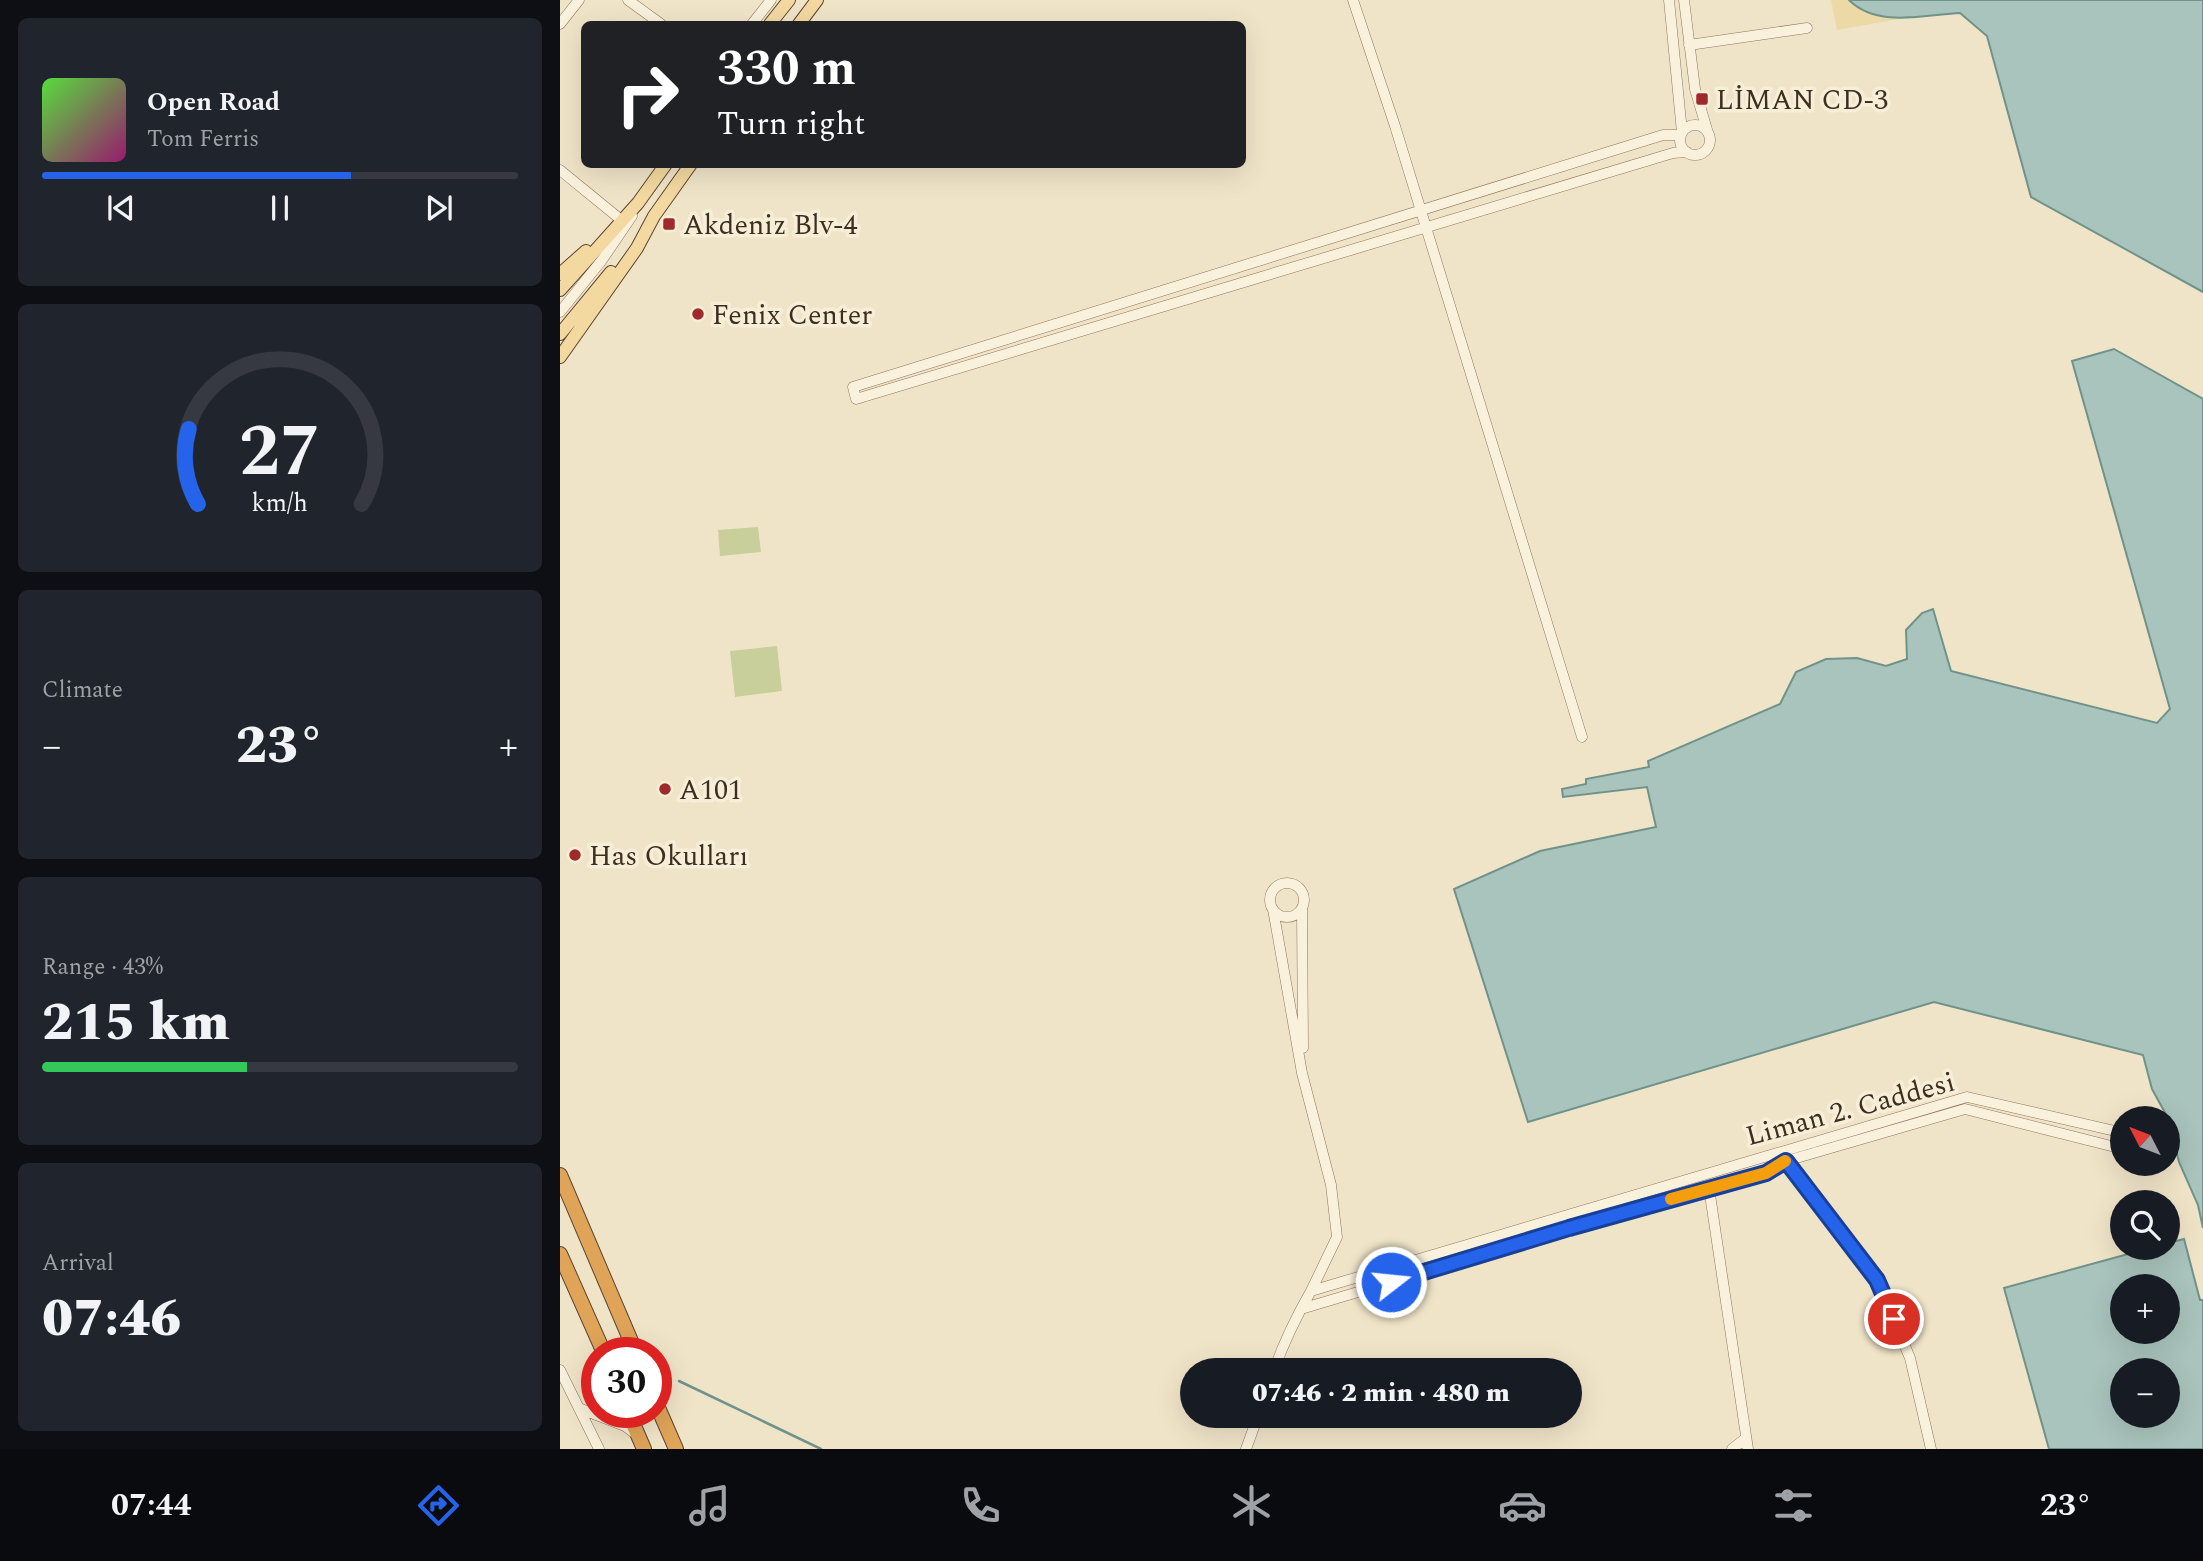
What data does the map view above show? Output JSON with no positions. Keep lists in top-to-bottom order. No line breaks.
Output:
{"streets":{"street":["Liman 2. Caddesi"]},"places":{"transit":["LİMAN CD-3","Akdeniz Blv-4"],"other":["Fenix Center","A101","Has Okulları"]},"north":"top left","page":{"turn":["330 m","Turn right"],"song":["Open Road","Tom Ferris"],"tile":["Climate",["Range · 43%","215 km"],["Arrival","07:46"]],"heat":["−","23°","+"],"map_buttons":["+","−"],"limit":"30","trip":"07:46 · 2 min · 480 m","tabs":["07:44","23°"],"gauge":["27","km/h"]}}
